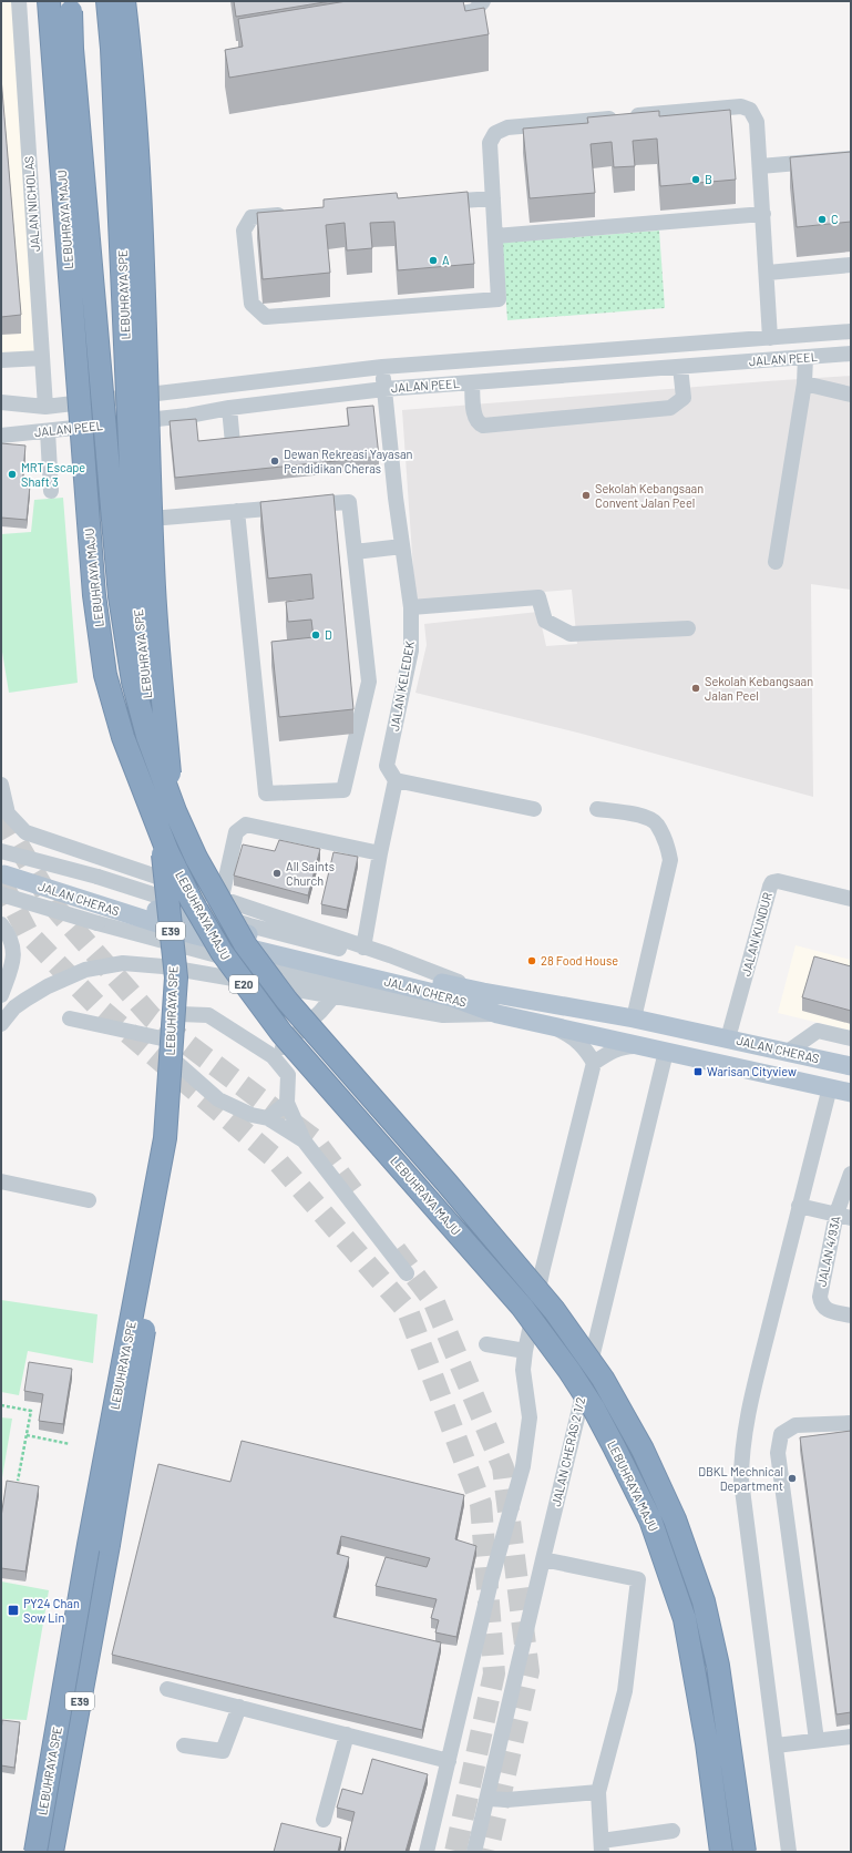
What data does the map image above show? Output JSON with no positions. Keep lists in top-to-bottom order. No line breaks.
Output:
{"streets":{"highway":["LEBUHRAYA MAJU","LEBUHRAYA SPE","E39","E20"],"main road":["JALAN CHERAS"],"street":["JALAN NICHOLAS","JALAN PEEL","JALAN KELEDEK","JALAN KUNDUR","JALAN 4/93A","JALAN CHERAS 2 1/2"]},"crossings":[["JALAN NICHOLAS","JALAN PEEL"],["JALAN PEEL","JALAN KELEDEK"],["JALAN CHERAS","JALAN KUNDUR"],["JALAN CHERAS","JALAN CHERAS 2 1/2"]],"places":{"other":["B","C","A","Dewan Rekreasi Yayasan Pendidikan Cheras","MRT Escape Shaft 3","Sekolah Kebangsaan Convent Jalan Peel","D","Sekolah Kebangsaan Jalan Peel","All Saints Church","28 Food House","DBKL Mechnical Department"],"transit":["Warisan Cityview","PY24 Chan Sow Lin"]}}
